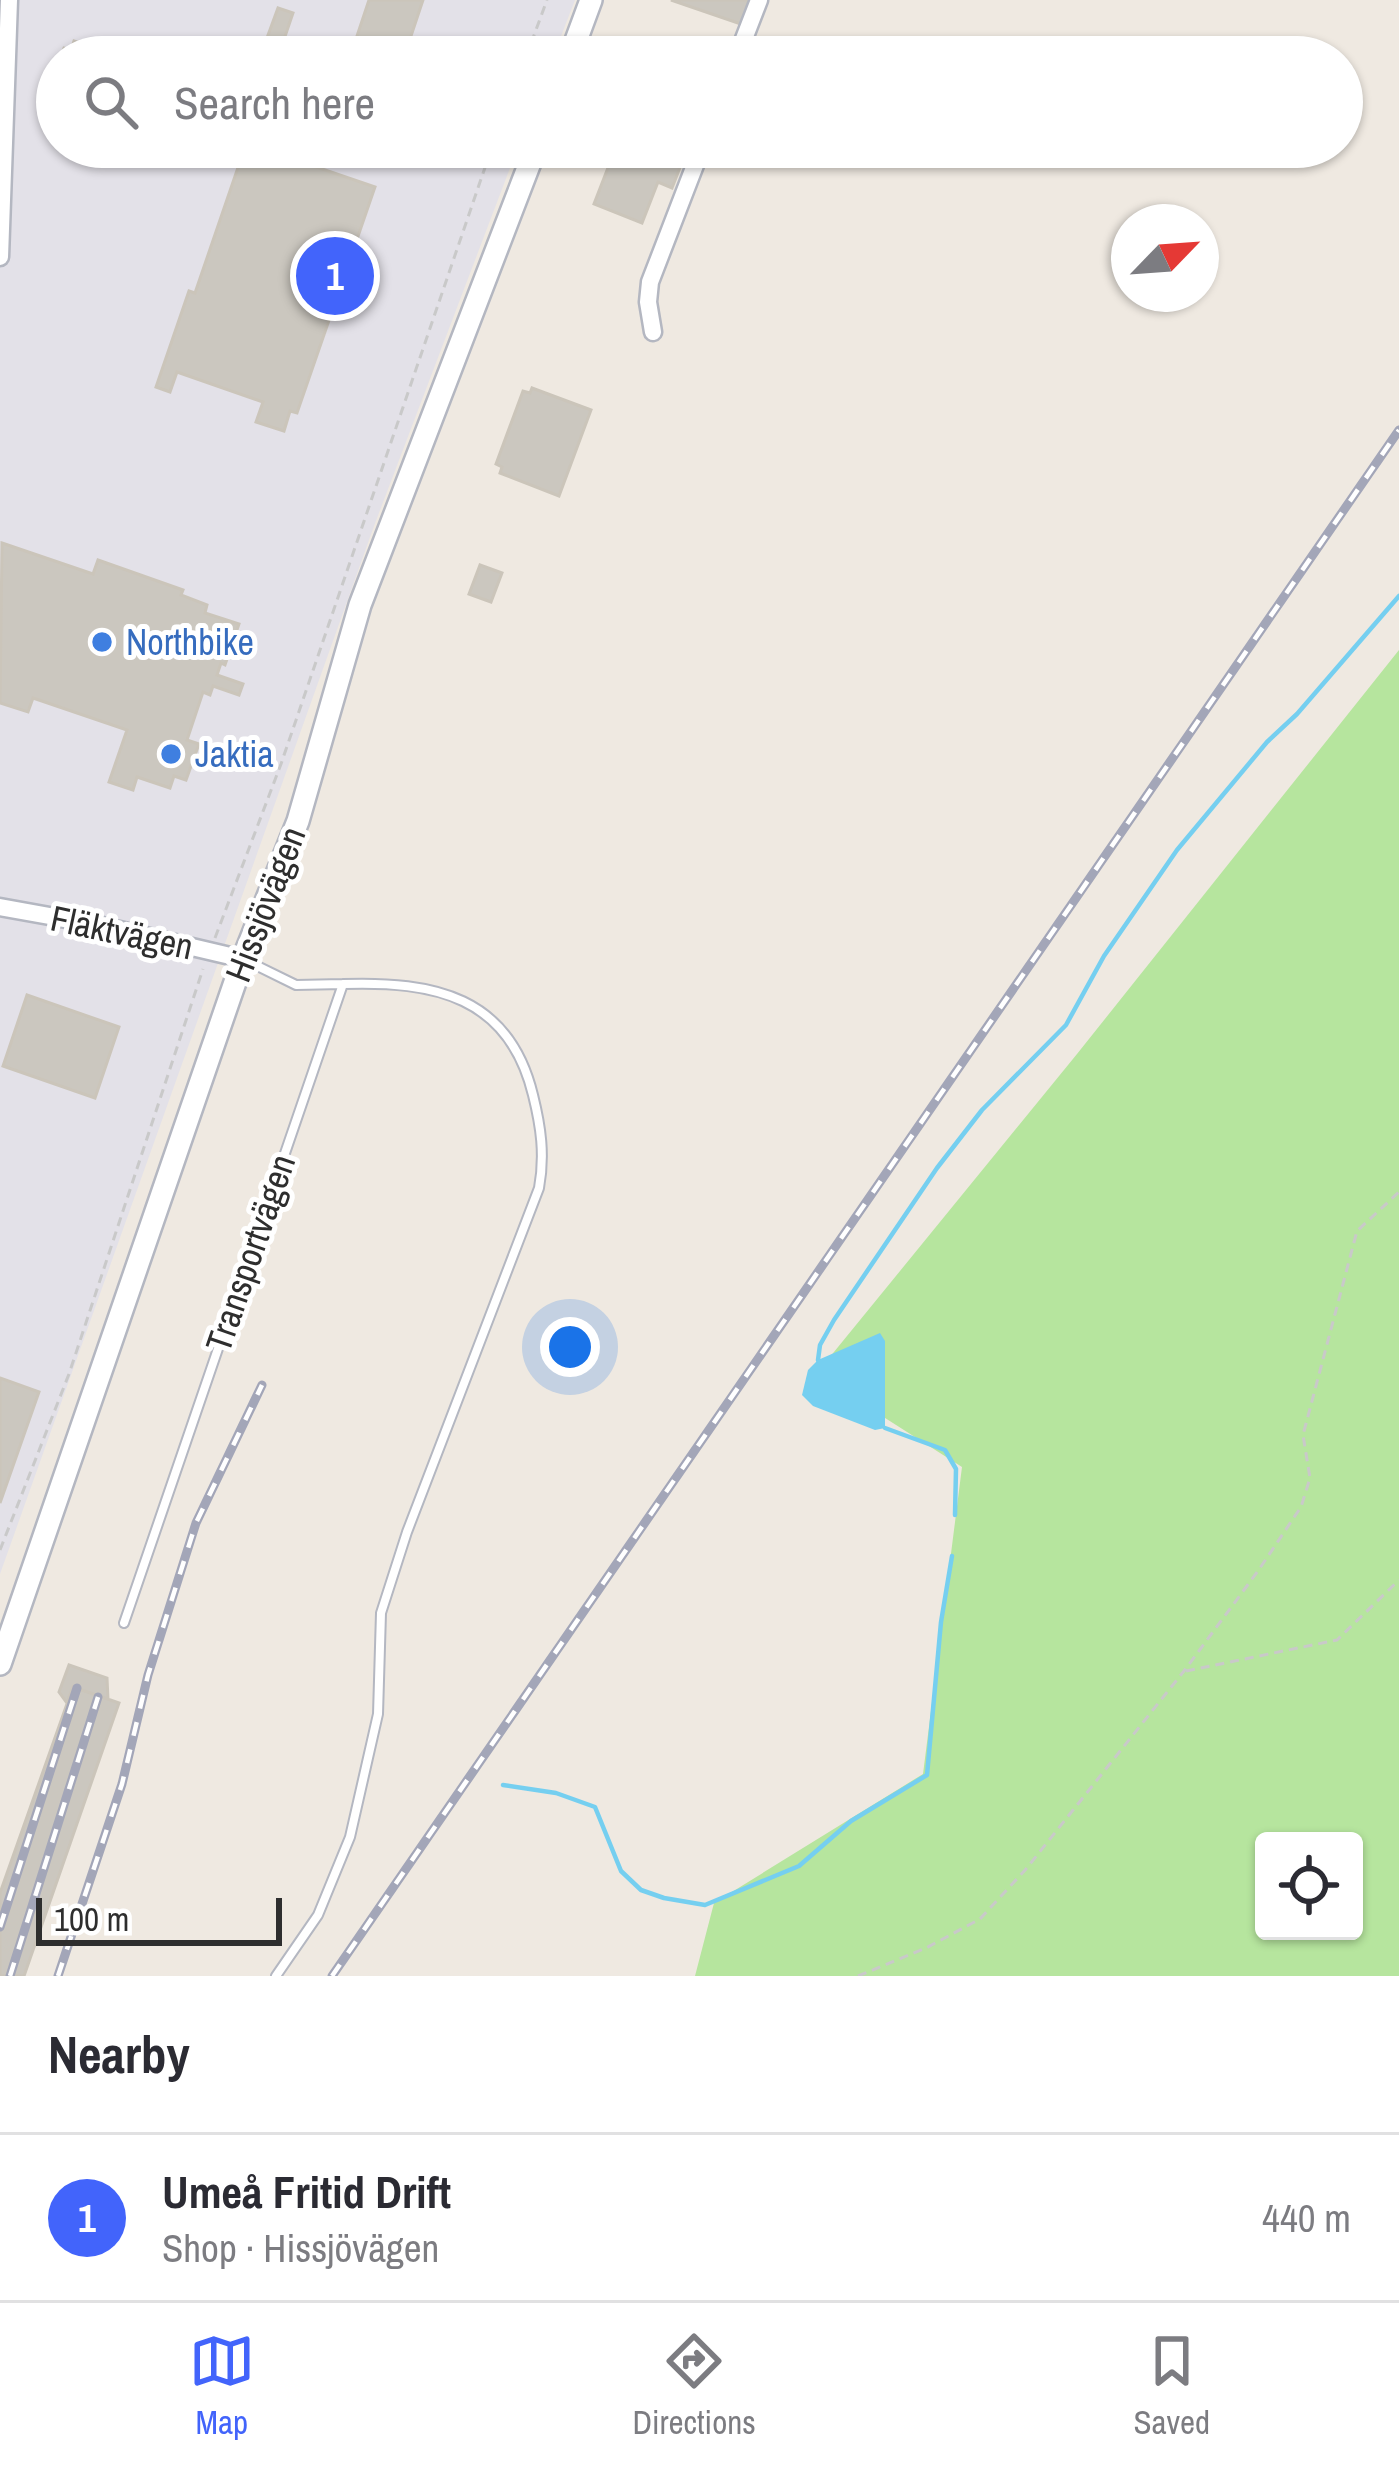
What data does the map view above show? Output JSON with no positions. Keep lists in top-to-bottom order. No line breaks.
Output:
{"streets":{"main road":["Hissjövägen"],"street":["Fläktvägen"],"lane":["Transportvägen"]},"crossings":[["Hissjövägen","Fläktvägen"]],"places":["Northbike","Jaktia"],"scale_bar":"100 m","north":"top right","page":{"search":"Search here","pins":"1","scale":"100 m","heading":"Nearby","list":[{"mark":"1","name":"Umeå Fritid Drift","note":"Shop · Hissjövägen","value":"440 m"}],"nav":["Map","Directions","Saved"]}}
